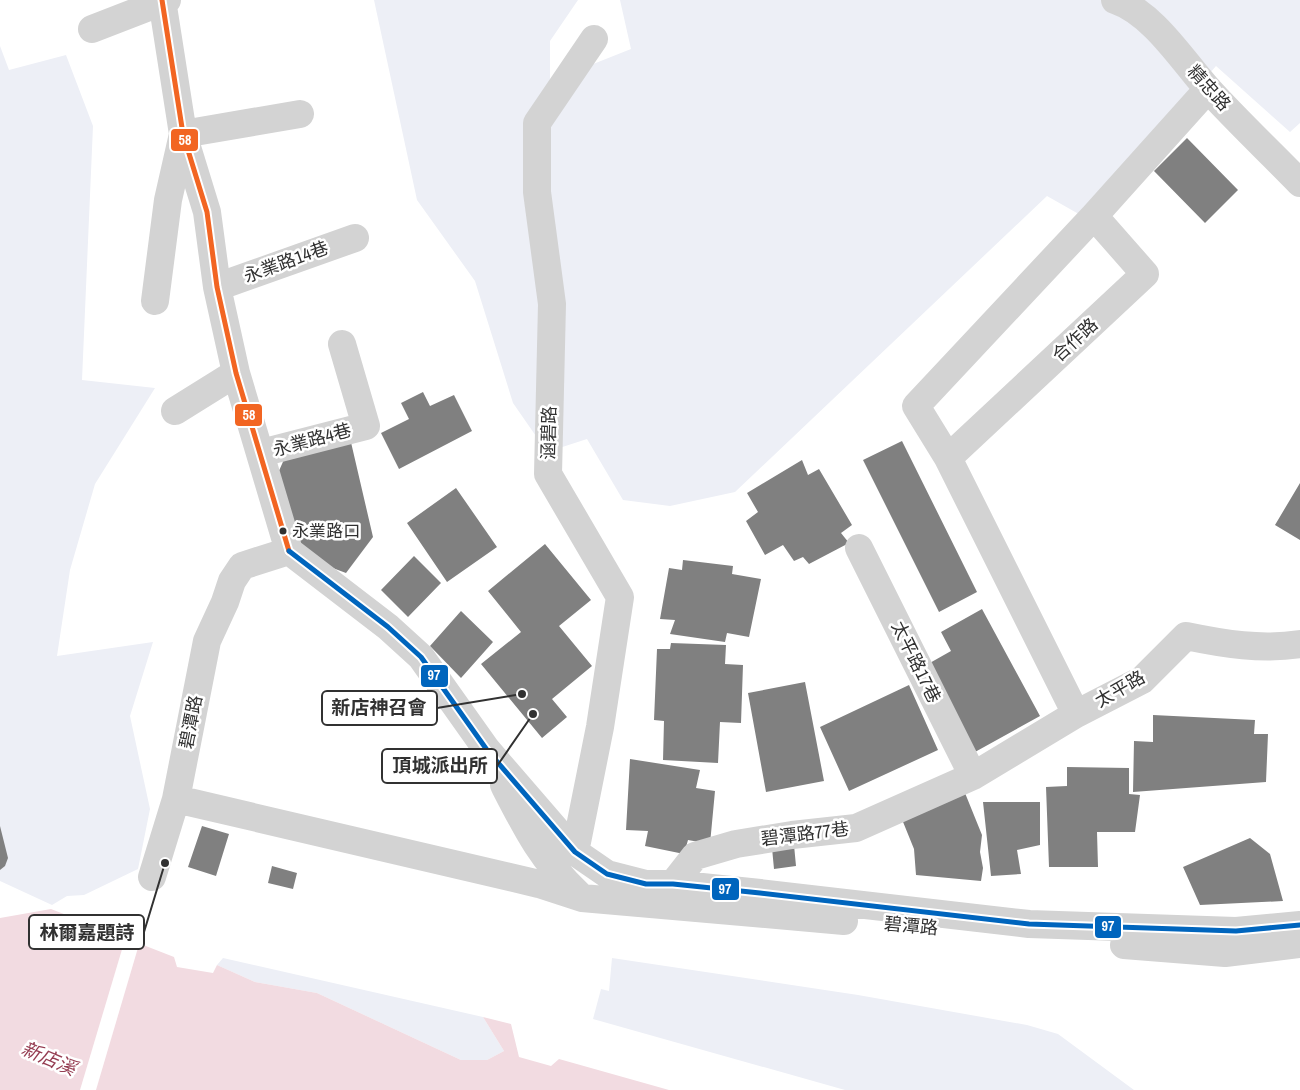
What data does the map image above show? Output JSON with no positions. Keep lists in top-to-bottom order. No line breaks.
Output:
{"streets":{"street":["精忠路","永業路14巷","合作路","涵碧路","永業路4巷","太平路17巷","太平路","碧潭路","碧潭路77巷"]},"crossings":[["涵碧路","碧潭路"],["太平路17巷","太平路"],["太平路17巷","碧潭路77巷"],["太平路","碧潭路77巷"],["碧潭路","碧潭路77巷"]],"water":["新店溪"],"places":["永業路口","新店神召會","頂城派出所","林爾嘉題詩"],"lines":["transit line 58","transit line 97"]}
